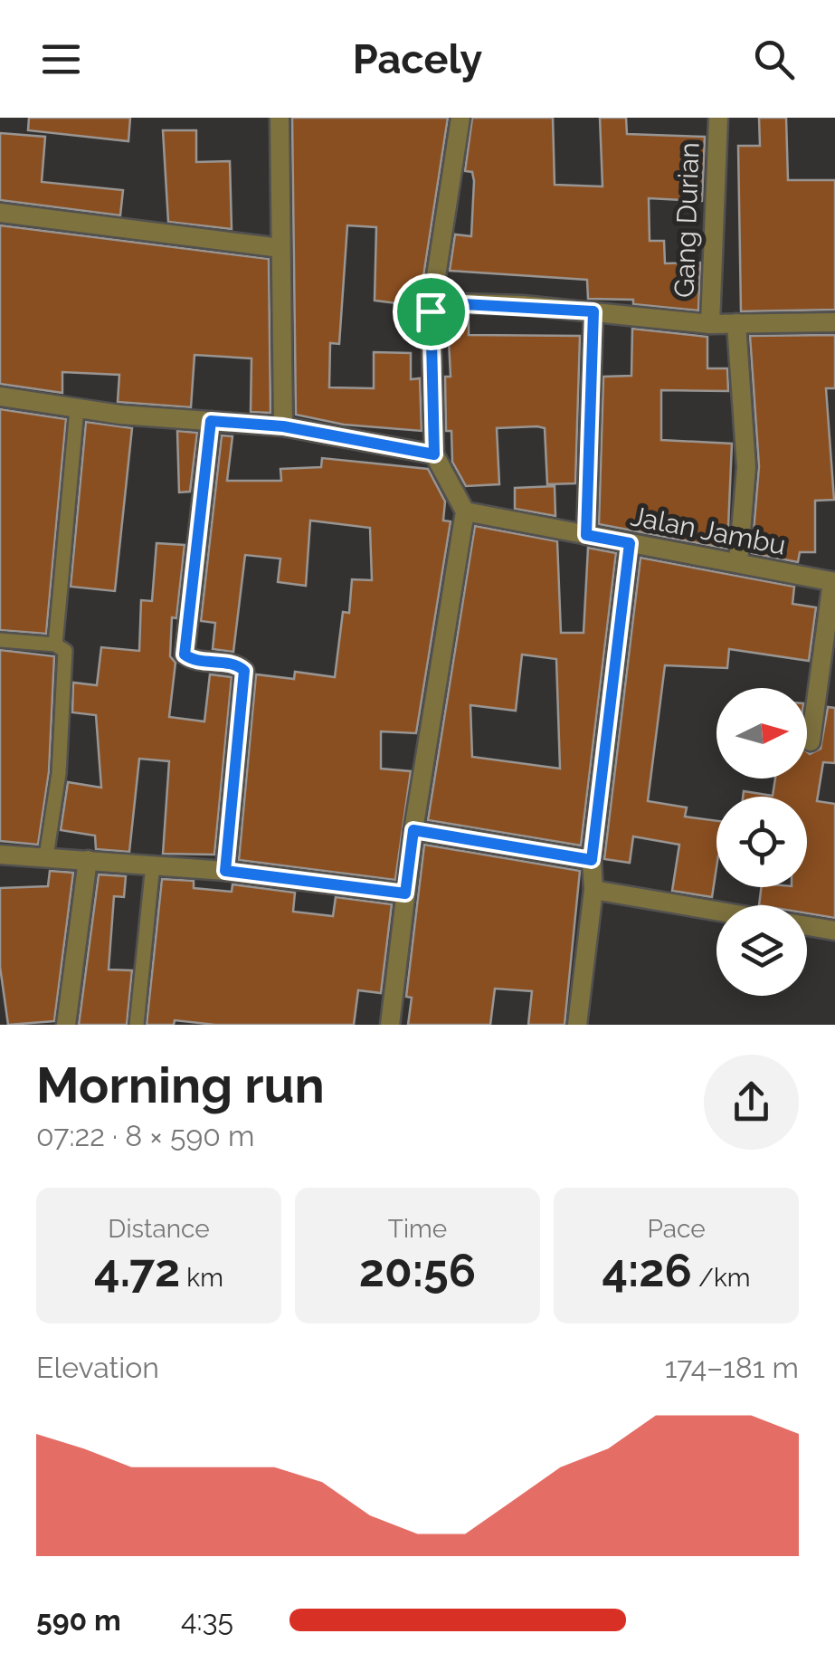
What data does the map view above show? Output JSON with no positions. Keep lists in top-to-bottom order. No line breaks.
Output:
{"streets":{"street":["Gang Durian","Jalan Jambu"]},"north":"right","page":{"header":"Pacely","heading":["Morning run","07:22 · 8 × 590 m"],"stats":[["Distance","4.72 km"],["Time","20:56"],["Pace","4:26 /km"]],"chart":["Elevation","174–181 m"],"list":[{"name":"590 m","note":"4:35"}]}}
